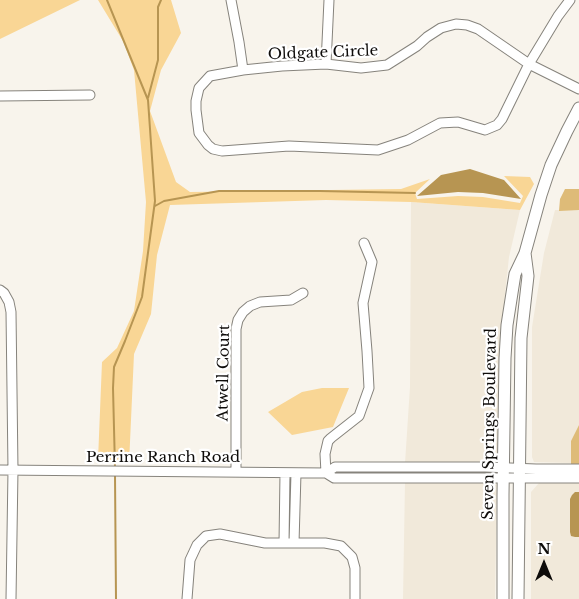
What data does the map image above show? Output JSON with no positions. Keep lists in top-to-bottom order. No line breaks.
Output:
{"streets":{"main road":["Seven Springs Boulevard"],"street":["Oldgate Circle","Atwell Court","Perrine Ranch Road"]},"crossings":[["Atwell Court","Perrine Ranch Road"],["Seven Springs Boulevard","Perrine Ranch Road"]],"north":"top"}
